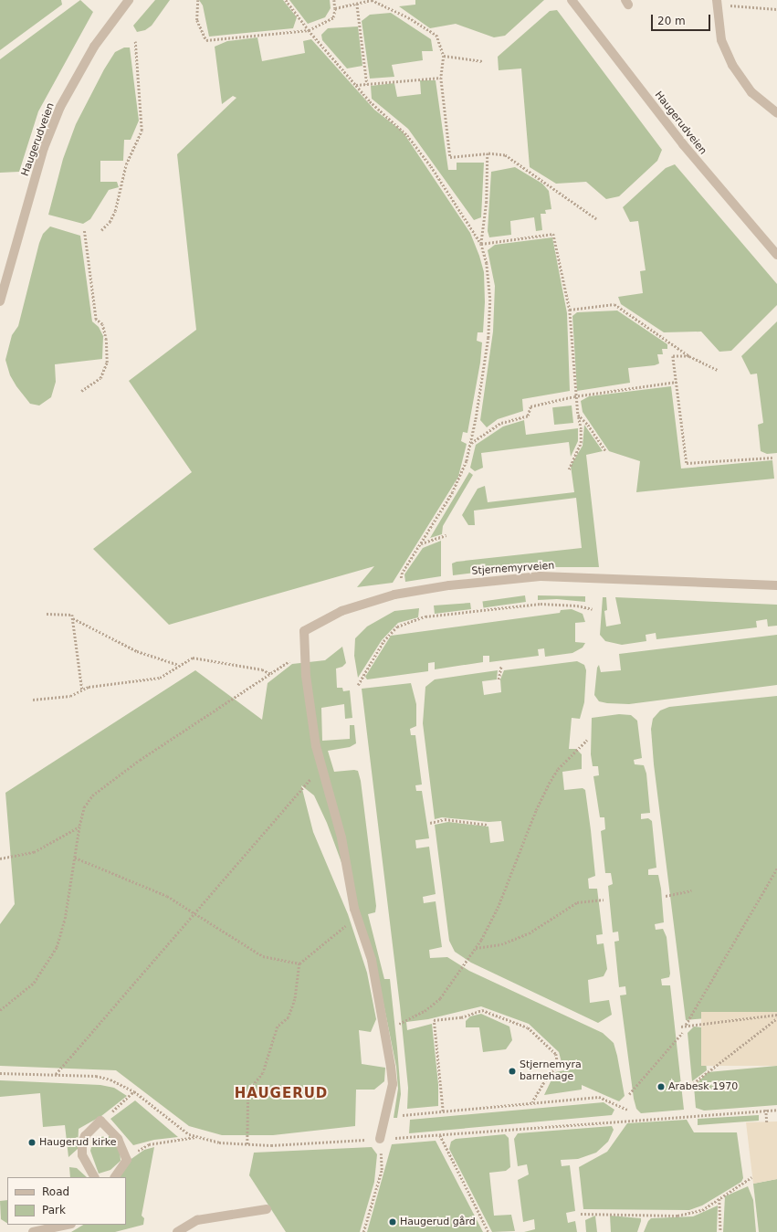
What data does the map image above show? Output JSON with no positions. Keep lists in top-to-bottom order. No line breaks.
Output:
{"streets":{"street":["Haugerudveien","Stjernemyrveien"]},"districts":["HAUGERUD"],"places":["Stjernemyra barnehage","Arabesk 1970","Haugerud kirke","Haugerud gård"],"legend":["Road","Park"],"scale_bar":"20 m"}
